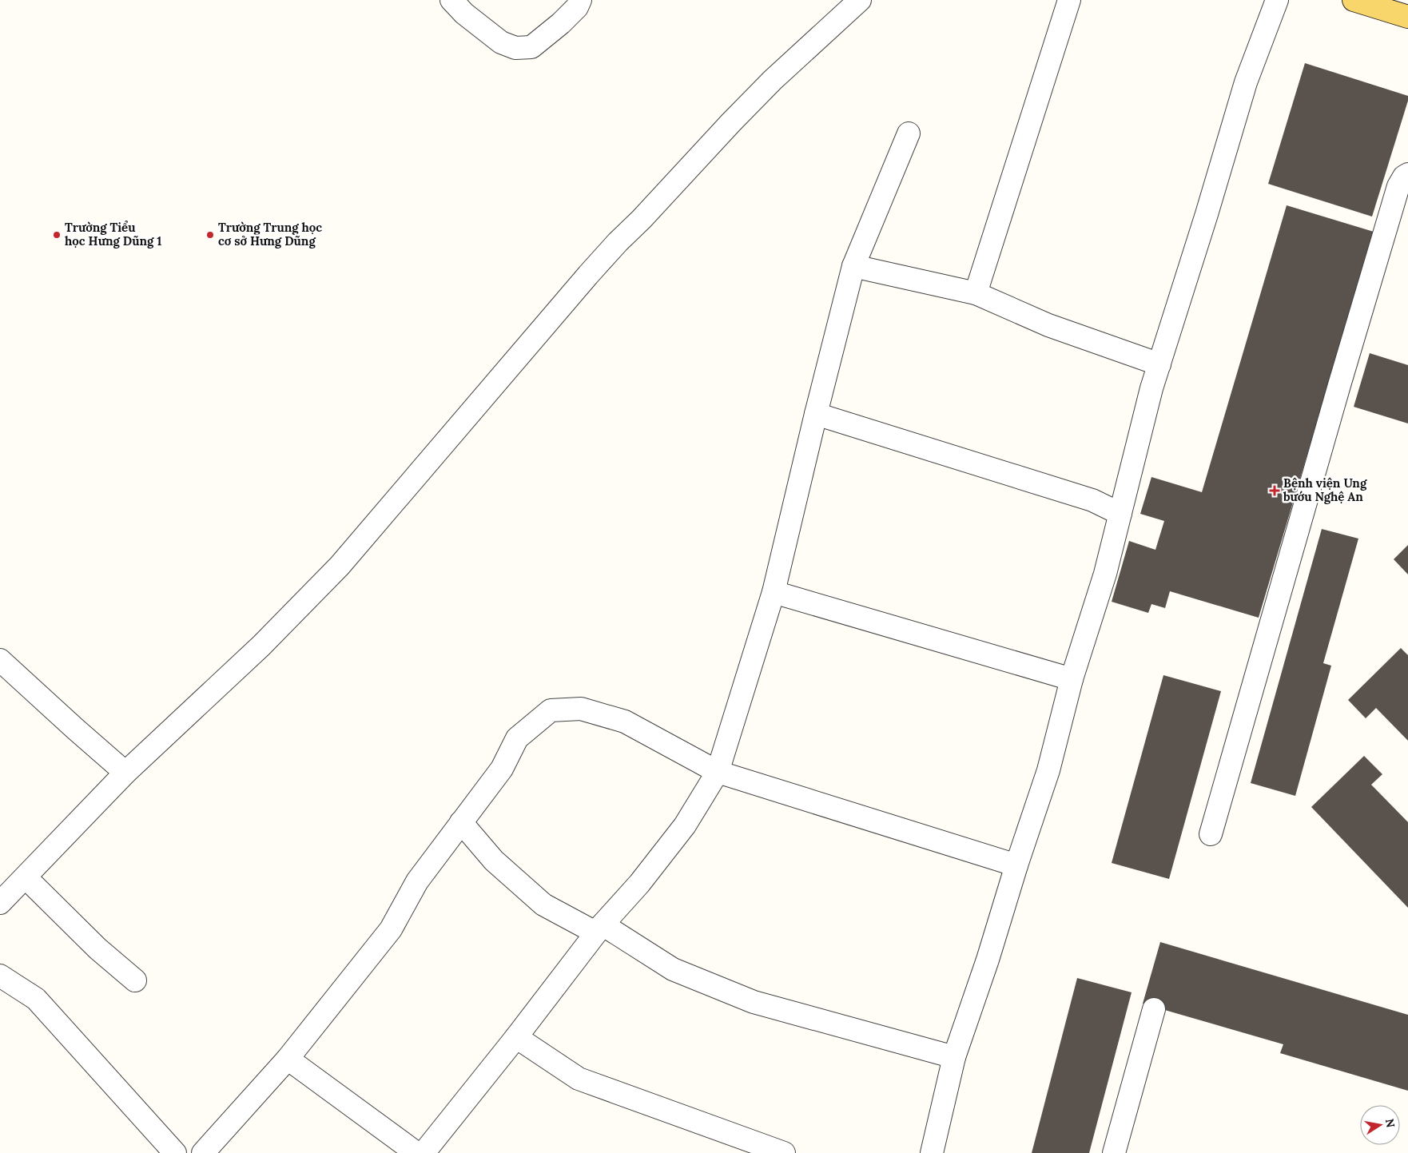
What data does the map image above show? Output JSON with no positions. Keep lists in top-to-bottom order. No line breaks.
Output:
{"places":{"other":["Trường Tiểu học Hưng Dũng 1","Trường Trung học cơ sở Hưng Dũng"],"health":["Bệnh viện Ung bướu Nghệ An"]},"north":"right"}
